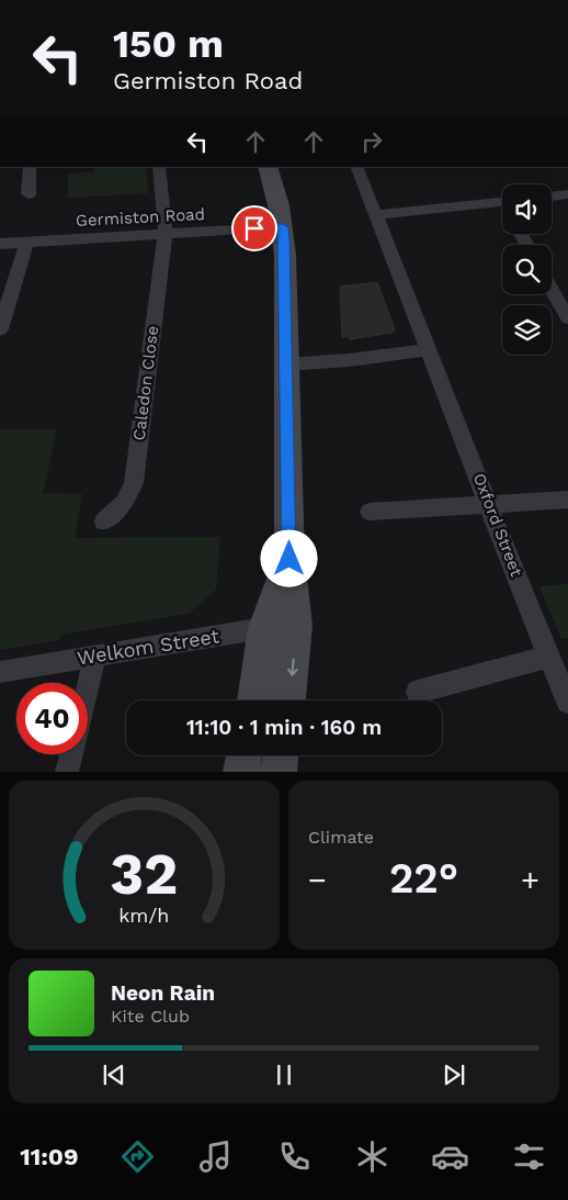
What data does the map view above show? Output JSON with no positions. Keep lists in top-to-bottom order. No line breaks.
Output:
{"streets":{"street":["Germiston Road","Caledon Close","Oxford Street","Welkom Street"]},"crossings":[["Germiston Road","Caledon Close"]],"page":{"turn":["150 m","Germiston Road"],"limit":"40","trip":"11:10 · 1 min · 160 m","tile":"Climate","heat":["−","22°","+"],"song":["Neon Rain","Kite Club"],"tabs":"11:09","gauge":["32","km/h"]}}
